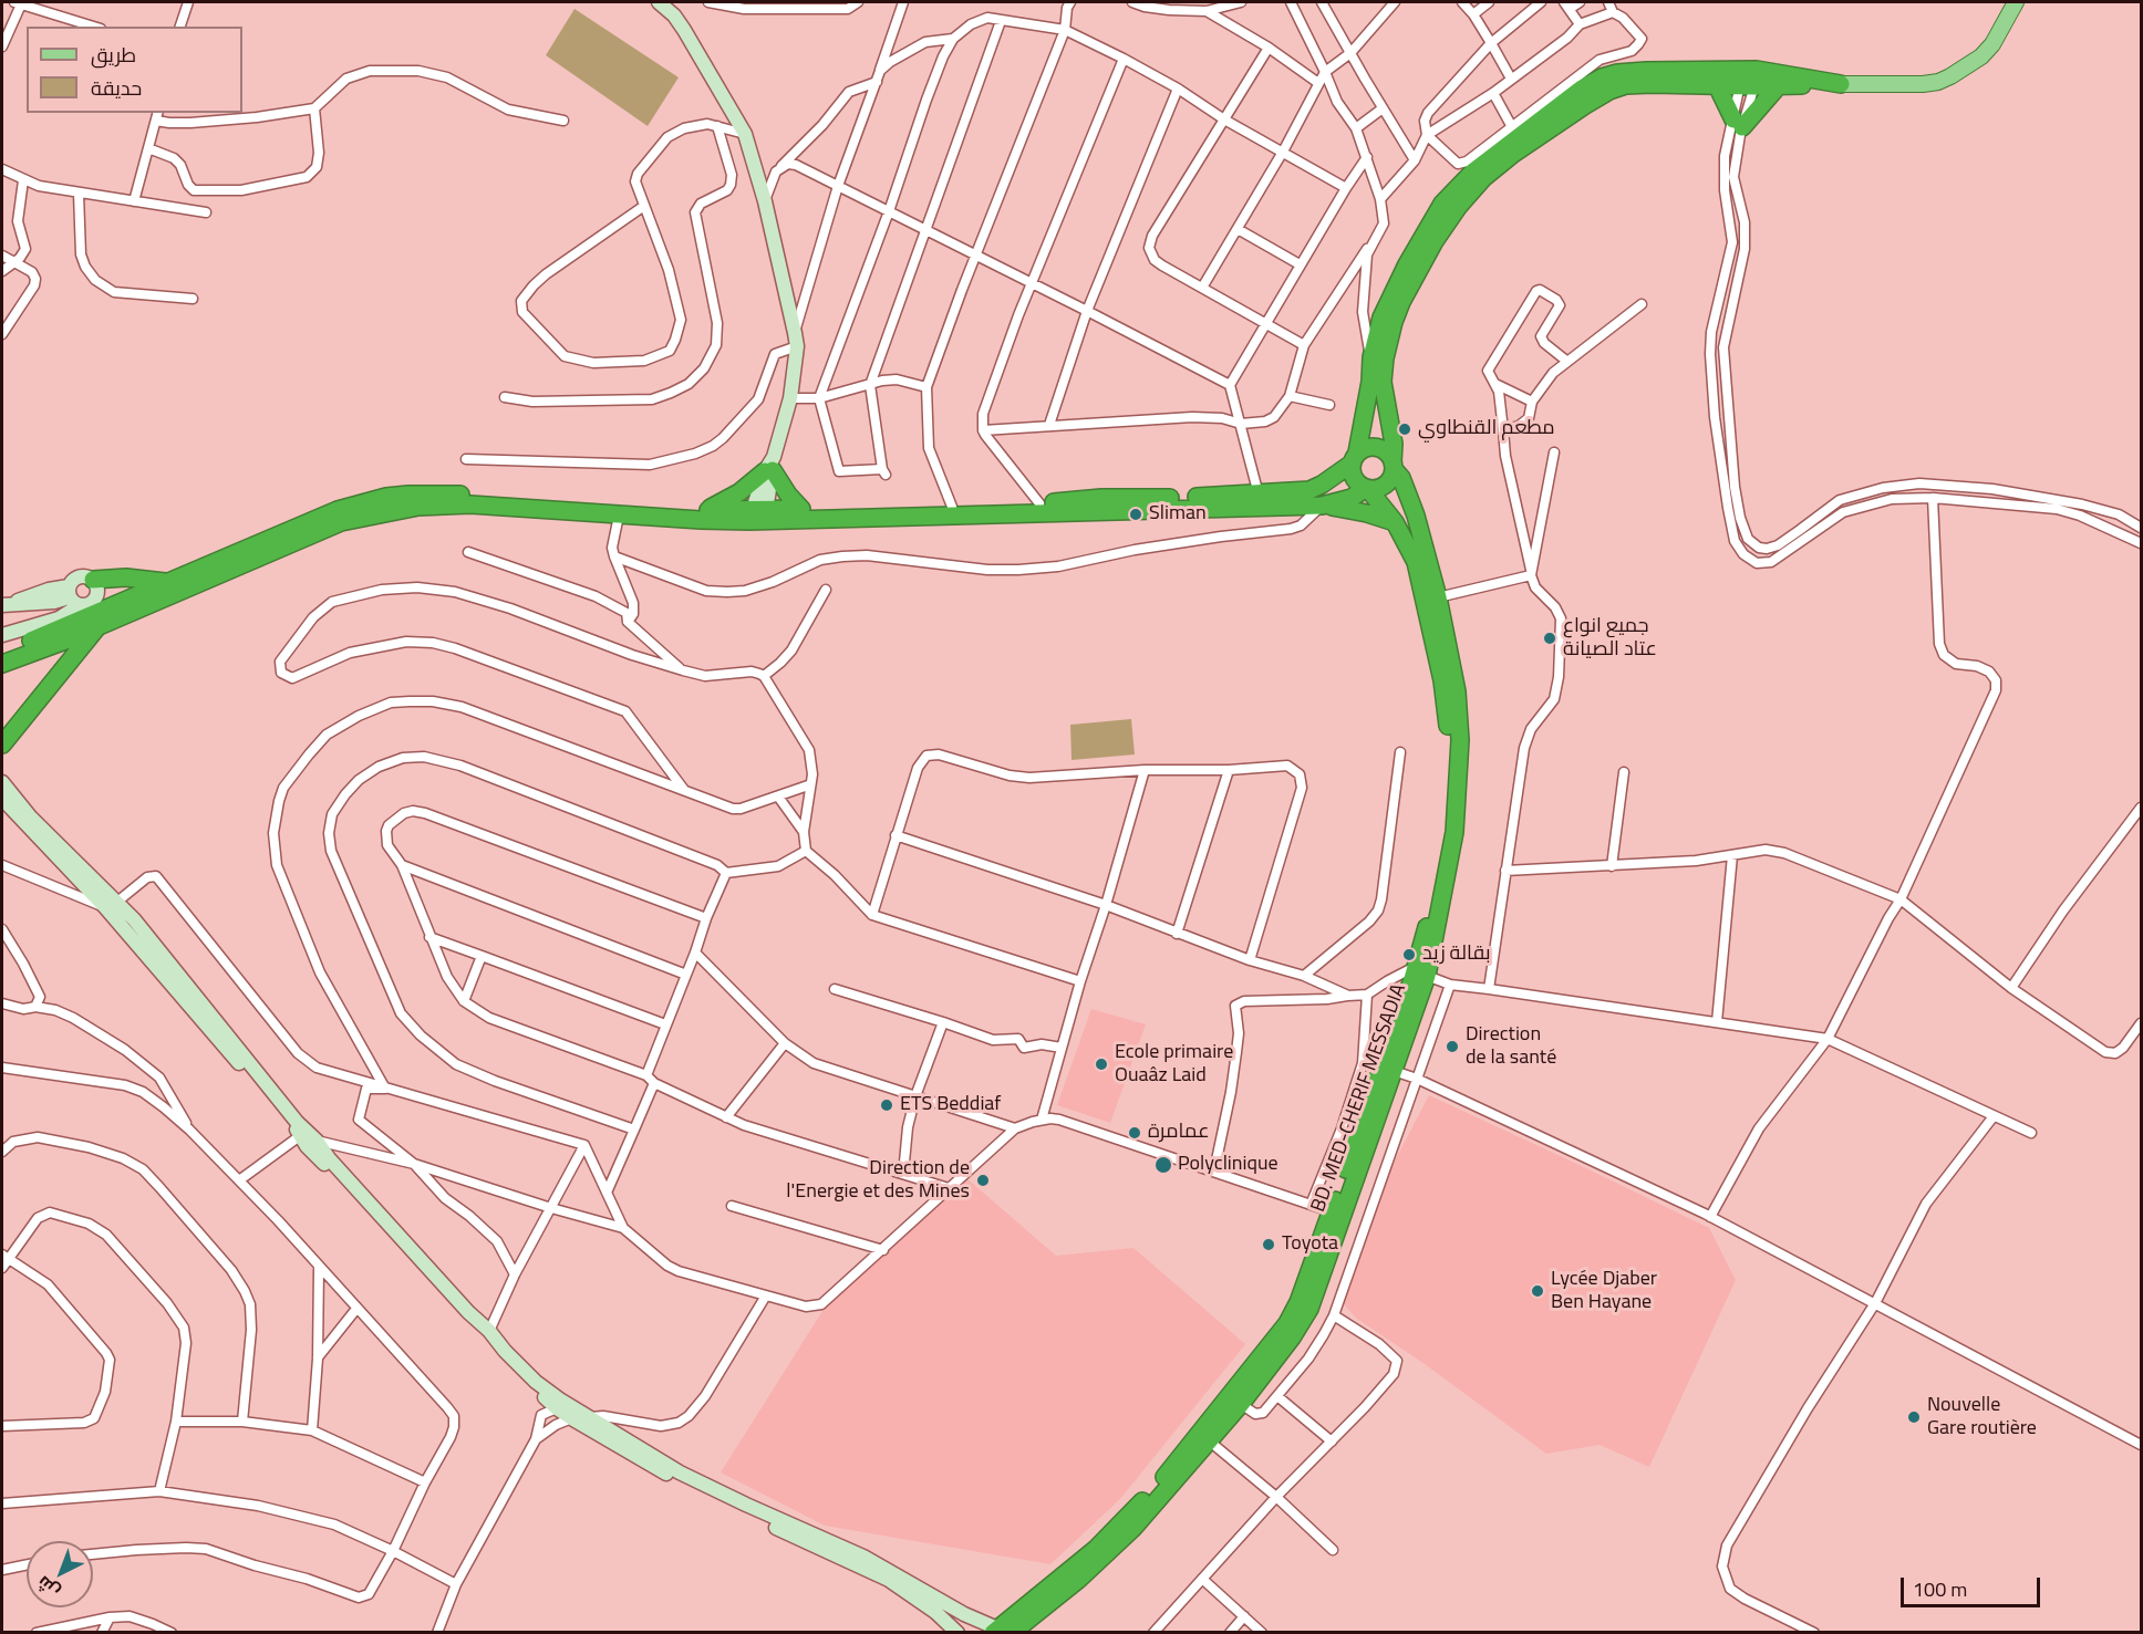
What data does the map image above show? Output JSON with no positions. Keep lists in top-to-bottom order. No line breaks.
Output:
{"streets":{"highway":["BD. MED-CHERIF MESSADIA"]},"places":["مطعم القنطاوي","Sliman","جميع انواع عتاد الصيانة","بقالة زيد","Direction de la santé","Ecole primaire Ouaâz Laid","ETS Beddiaf","عمامرة","Polyclinique","Direction de l'Energie et des Mines","Toyota","Lycée Djaber Ben Hayane","Nouvelle Gare routière"],"legend":["طريق","حديقة"],"scale_bar":"100 m","north":"bottom left"}
